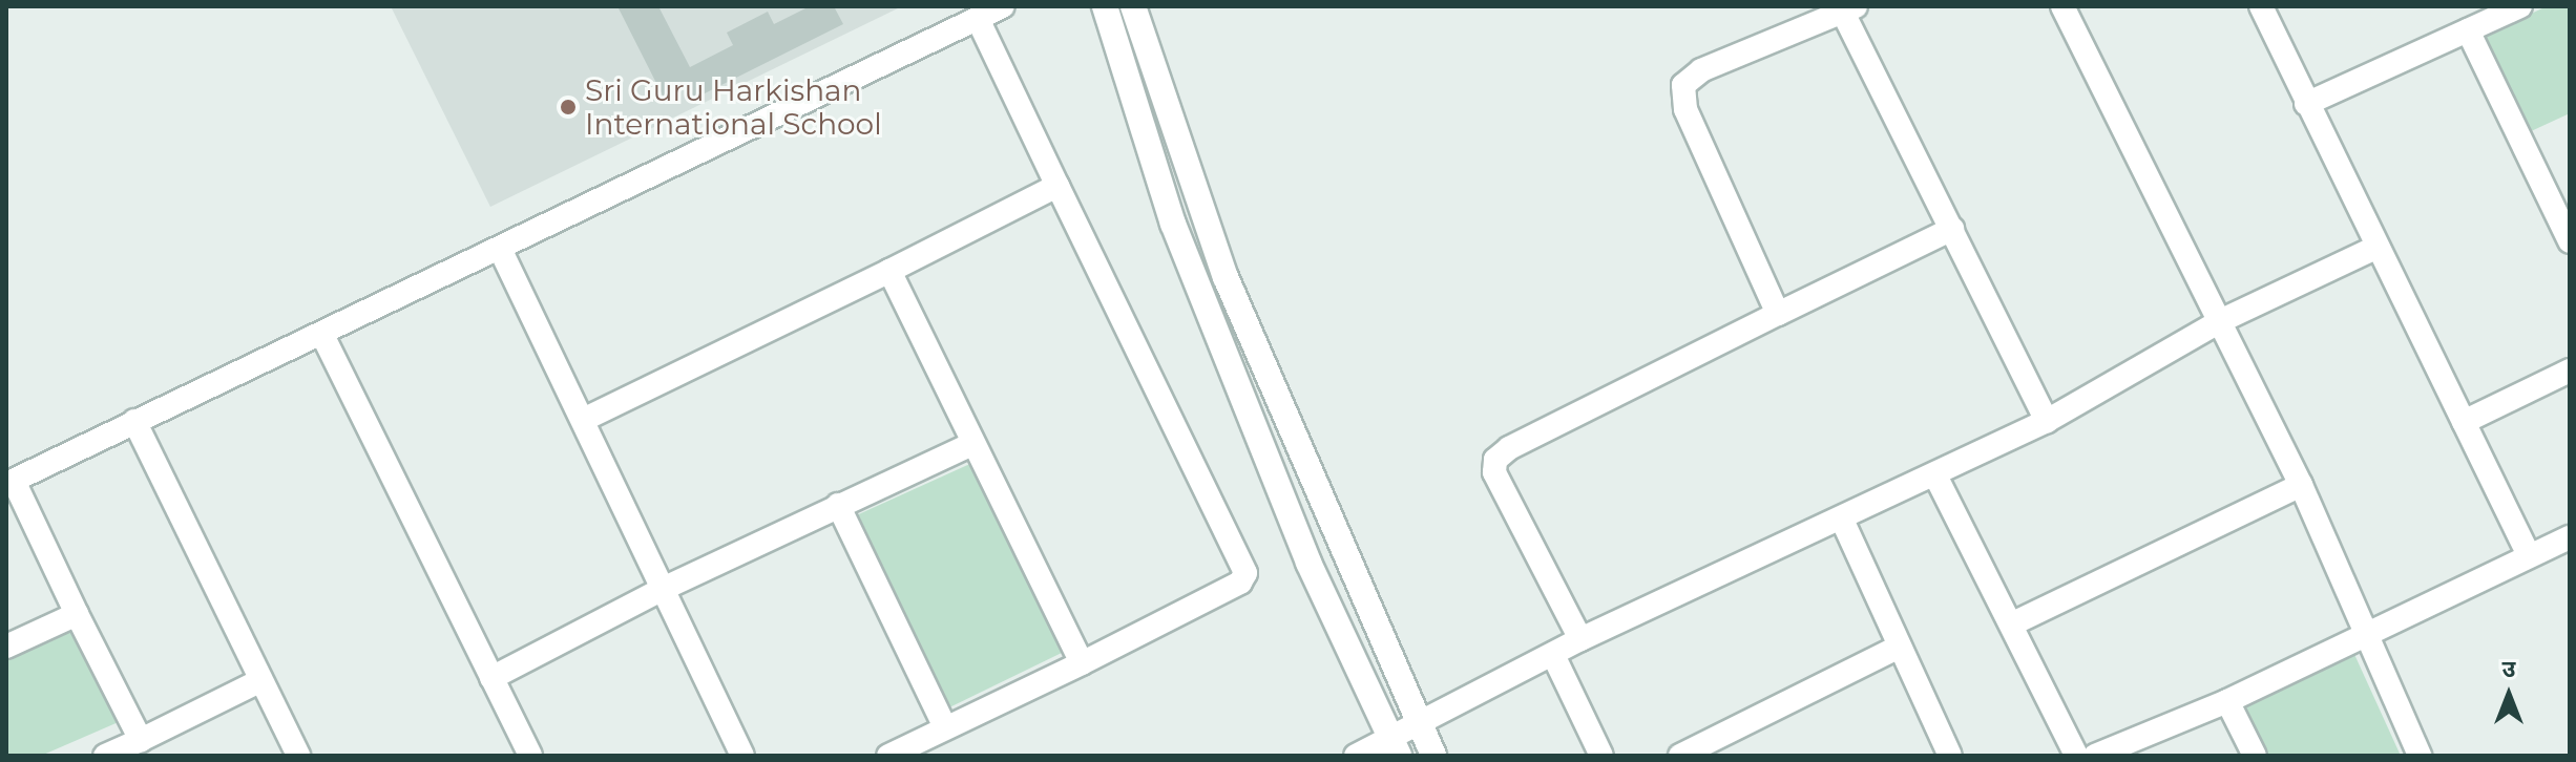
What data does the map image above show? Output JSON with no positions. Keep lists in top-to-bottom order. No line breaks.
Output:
{"places":["Sri Guru Harkishan International School"],"north":"top"}
